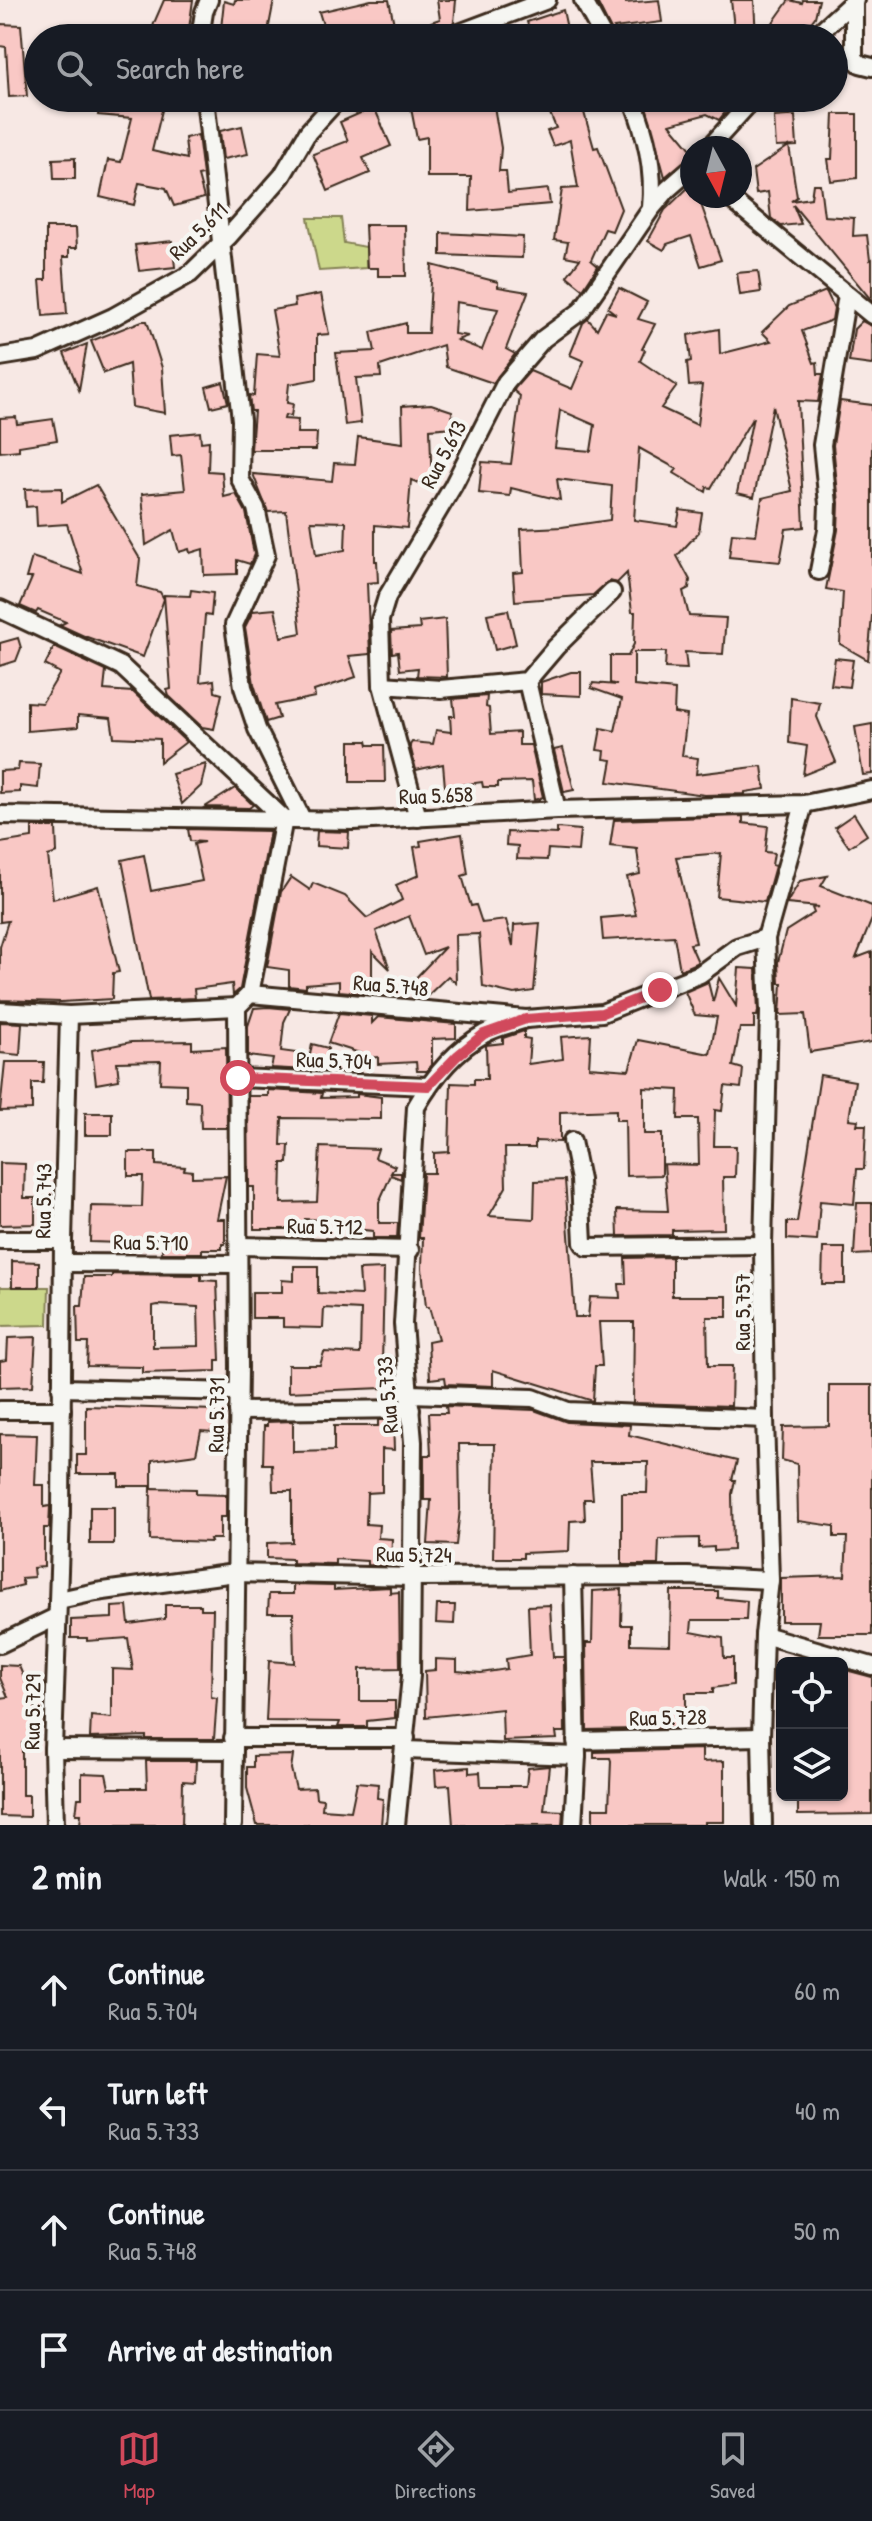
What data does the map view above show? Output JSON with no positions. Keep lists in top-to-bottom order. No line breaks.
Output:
{"streets":{"street":["Rua 5.611","Rua 5.613","Rua 5.658","Rua 5.748","Rua 5.704","Rua 5.743","Rua 5.712","Rua 5.710","Rua 5.757","Rua 5.733","Rua 5.731","Rua 5.724","Rua 5.729","Rua 5.728"]},"crossings":[["Rua 5.613","Rua 5.658"],["Rua 5.658","Rua 5.757"],["Rua 5.748","Rua 5.757"],["Rua 5.748","Rua 5.733"],["Rua 5.704","Rua 5.733"],["Rua 5.704","Rua 5.731"],["Rua 5.743","Rua 5.710"],["Rua 5.743","Rua 5.729"],["Rua 5.712","Rua 5.733"],["Rua 5.712","Rua 5.731"],["Rua 5.710","Rua 5.731"],["Rua 5.757","Rua 5.724"],["Rua 5.757","Rua 5.728"],["Rua 5.733","Rua 5.724"],["Rua 5.733","Rua 5.728"],["Rua 5.731","Rua 5.724"],["Rua 5.731","Rua 5.728"],["Rua 5.724","Rua 5.729"],["Rua 5.729","Rua 5.728"]],"north":"bottom","page":{"search":"Search here","heading":["2 min","Walk · 150 m"],"list":[["Continue","Rua 5.704","60 m"],["Turn left","Rua 5.733","40 m"],["Continue","Rua 5.748","50 m"],"Arrive at destination"],"nav":["Map","Directions","Saved"]}}
